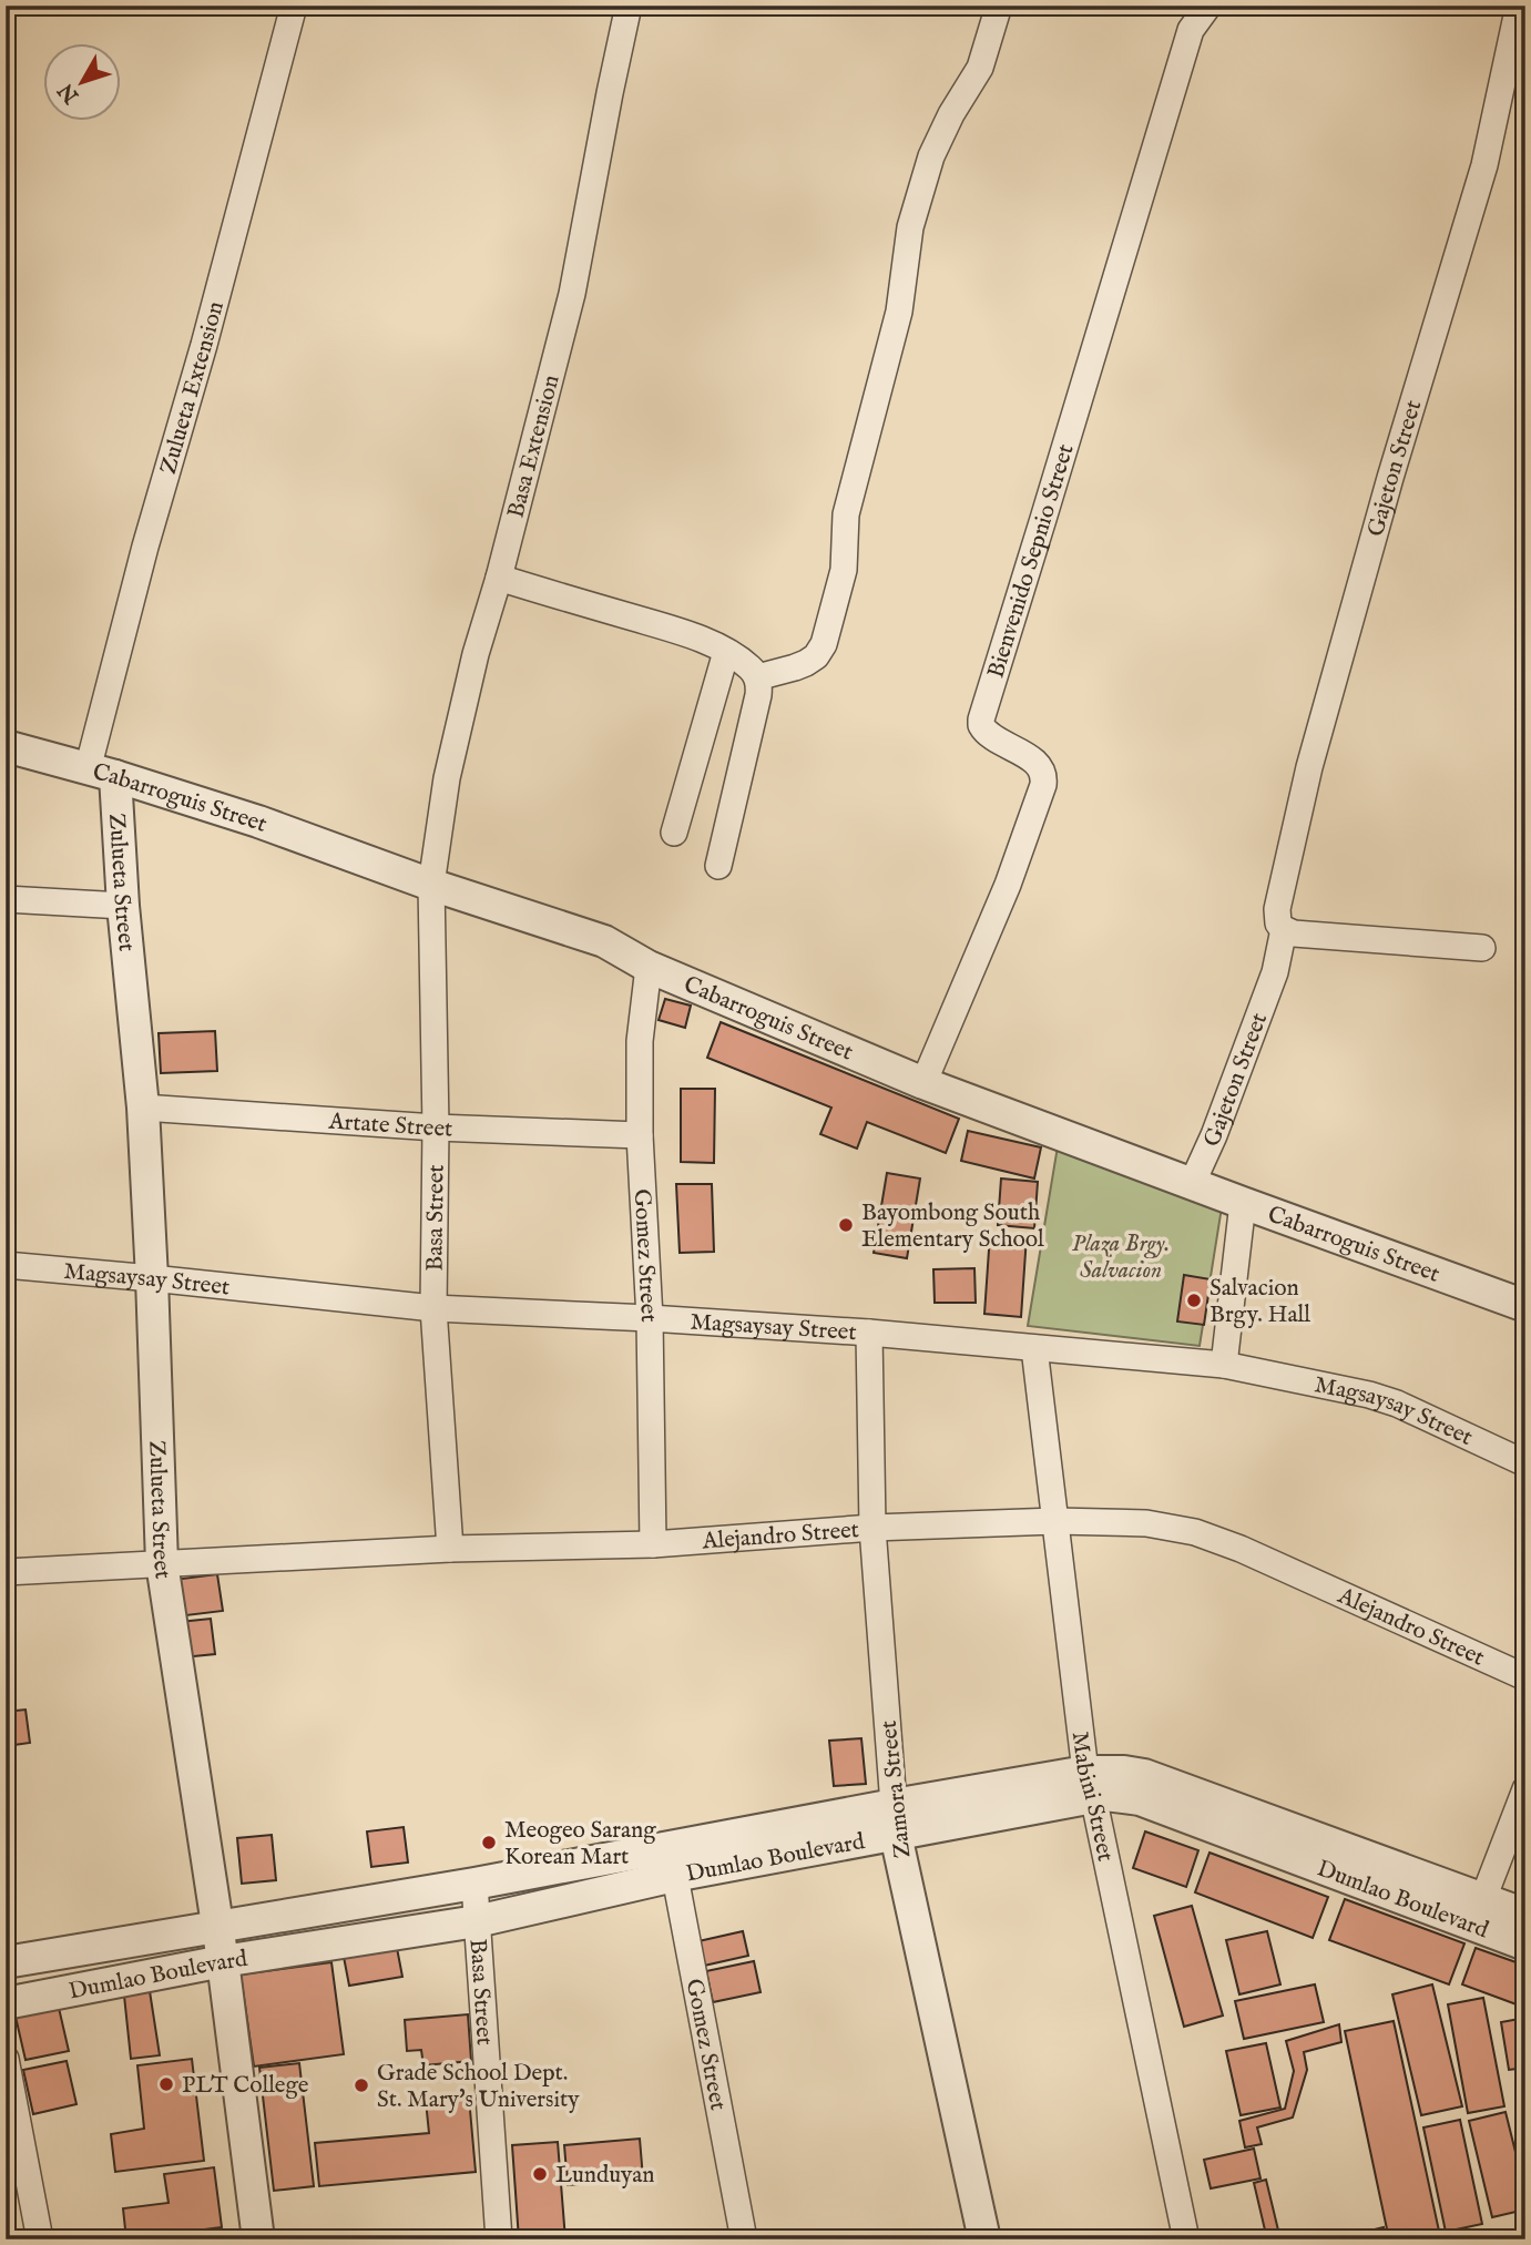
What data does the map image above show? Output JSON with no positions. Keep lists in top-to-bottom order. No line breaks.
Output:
{"streets":{"street":["Zulueta Extension","Basa Extension","Gajeton Street","Bienvenido Sepnio Street","Cabarroguis Street","Zulueta Street","Artate Street","Basa Street","Gomez Street","Magsaysay Street","Alejandro Street","Zamora Street","Mabini Street","Dumlao Boulevard"]},"crossings":[["Zulueta Extension","Cabarroguis Street"],["Zulueta Extension","Zulueta Street"],["Basa Extension","Cabarroguis Street"],["Basa Extension","Basa Street"],["Gajeton Street","Cabarroguis Street"],["Bienvenido Sepnio Street","Cabarroguis Street"],["Cabarroguis Street","Zulueta Street"],["Cabarroguis Street","Basa Street"],["Cabarroguis Street","Gomez Street"],["Zulueta Street","Artate Street"],["Zulueta Street","Magsaysay Street"],["Zulueta Street","Alejandro Street"],["Zulueta Street","Dumlao Boulevard"],["Artate Street","Basa Street"],["Artate Street","Gomez Street"],["Basa Street","Magsaysay Street"],["Basa Street","Alejandro Street"],["Basa Street","Dumlao Boulevard"],["Gomez Street","Magsaysay Street"],["Gomez Street","Alejandro Street"],["Gomez Street","Dumlao Boulevard"],["Magsaysay Street","Zamora Street"],["Magsaysay Street","Mabini Street"],["Alejandro Street","Zamora Street"],["Alejandro Street","Mabini Street"],["Zamora Street","Dumlao Boulevard"],["Mabini Street","Dumlao Boulevard"]],"parks":["Plaza Brgy. Salvacion"],"places":["Bayombong South Elementary School","Salvacion Brgy. Hall","Meogeo Sarang Korean Mart","PLT College","Grade School Dept. St. Mary's University","Lunduyan"],"north":"bottom left"}
